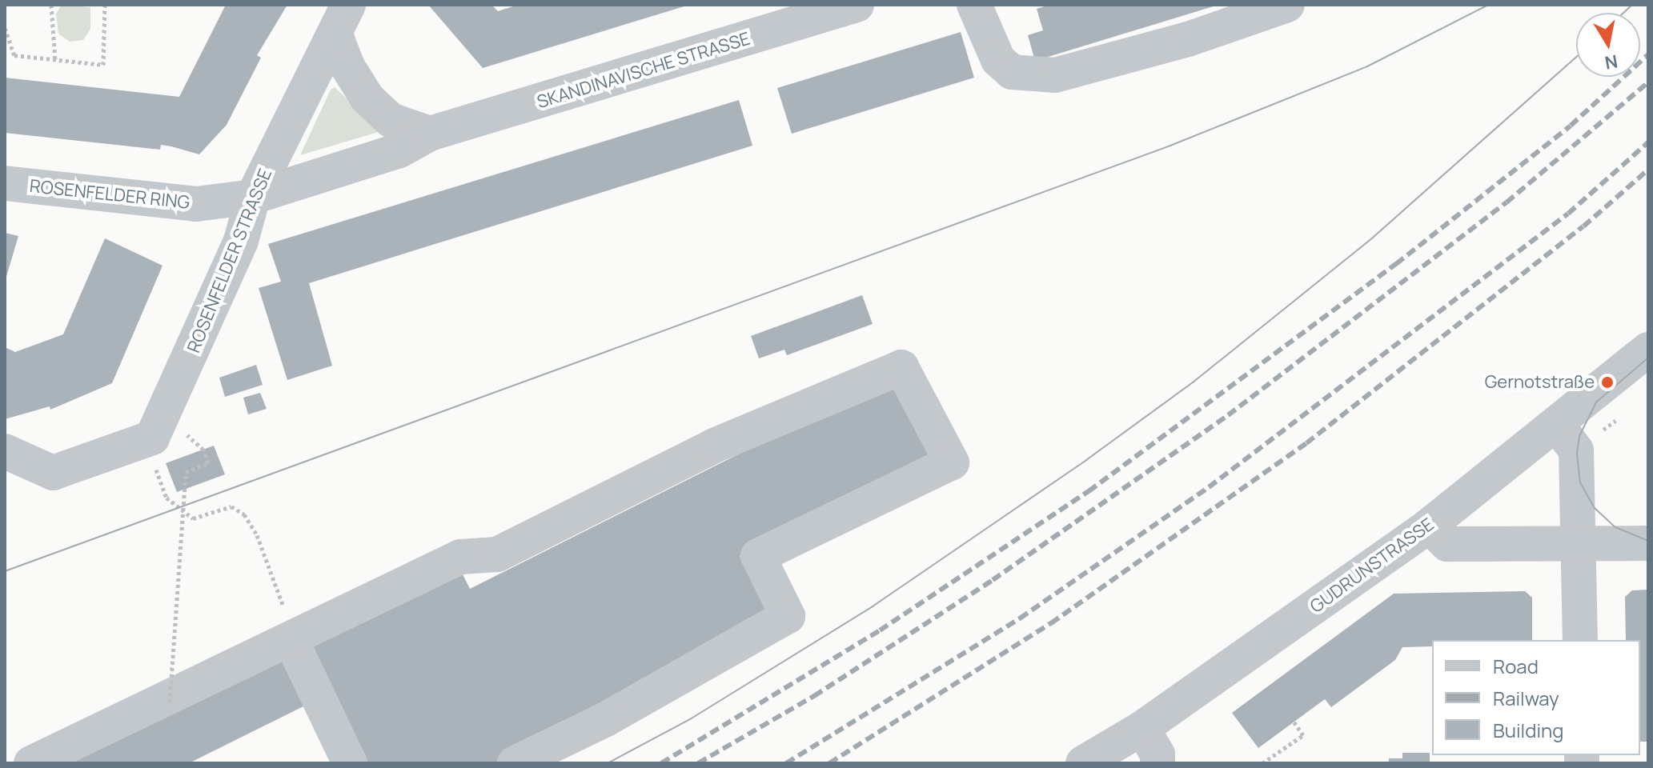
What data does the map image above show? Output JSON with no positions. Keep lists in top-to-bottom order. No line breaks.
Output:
{"streets":{"street":["SKANDINAVISCHE STRASSE","ROSENFELDER RING","ROSENFELDER STRASSE","GUDRUNSTRASSE"]},"crossings":[["SKANDINAVISCHE STRASSE","ROSENFELDER RING"],["SKANDINAVISCHE STRASSE","ROSENFELDER STRASSE"],["ROSENFELDER RING","ROSENFELDER STRASSE"]],"places":["Gernotstraße"],"legend":["Road","Railway","Building"],"north":"bottom"}
